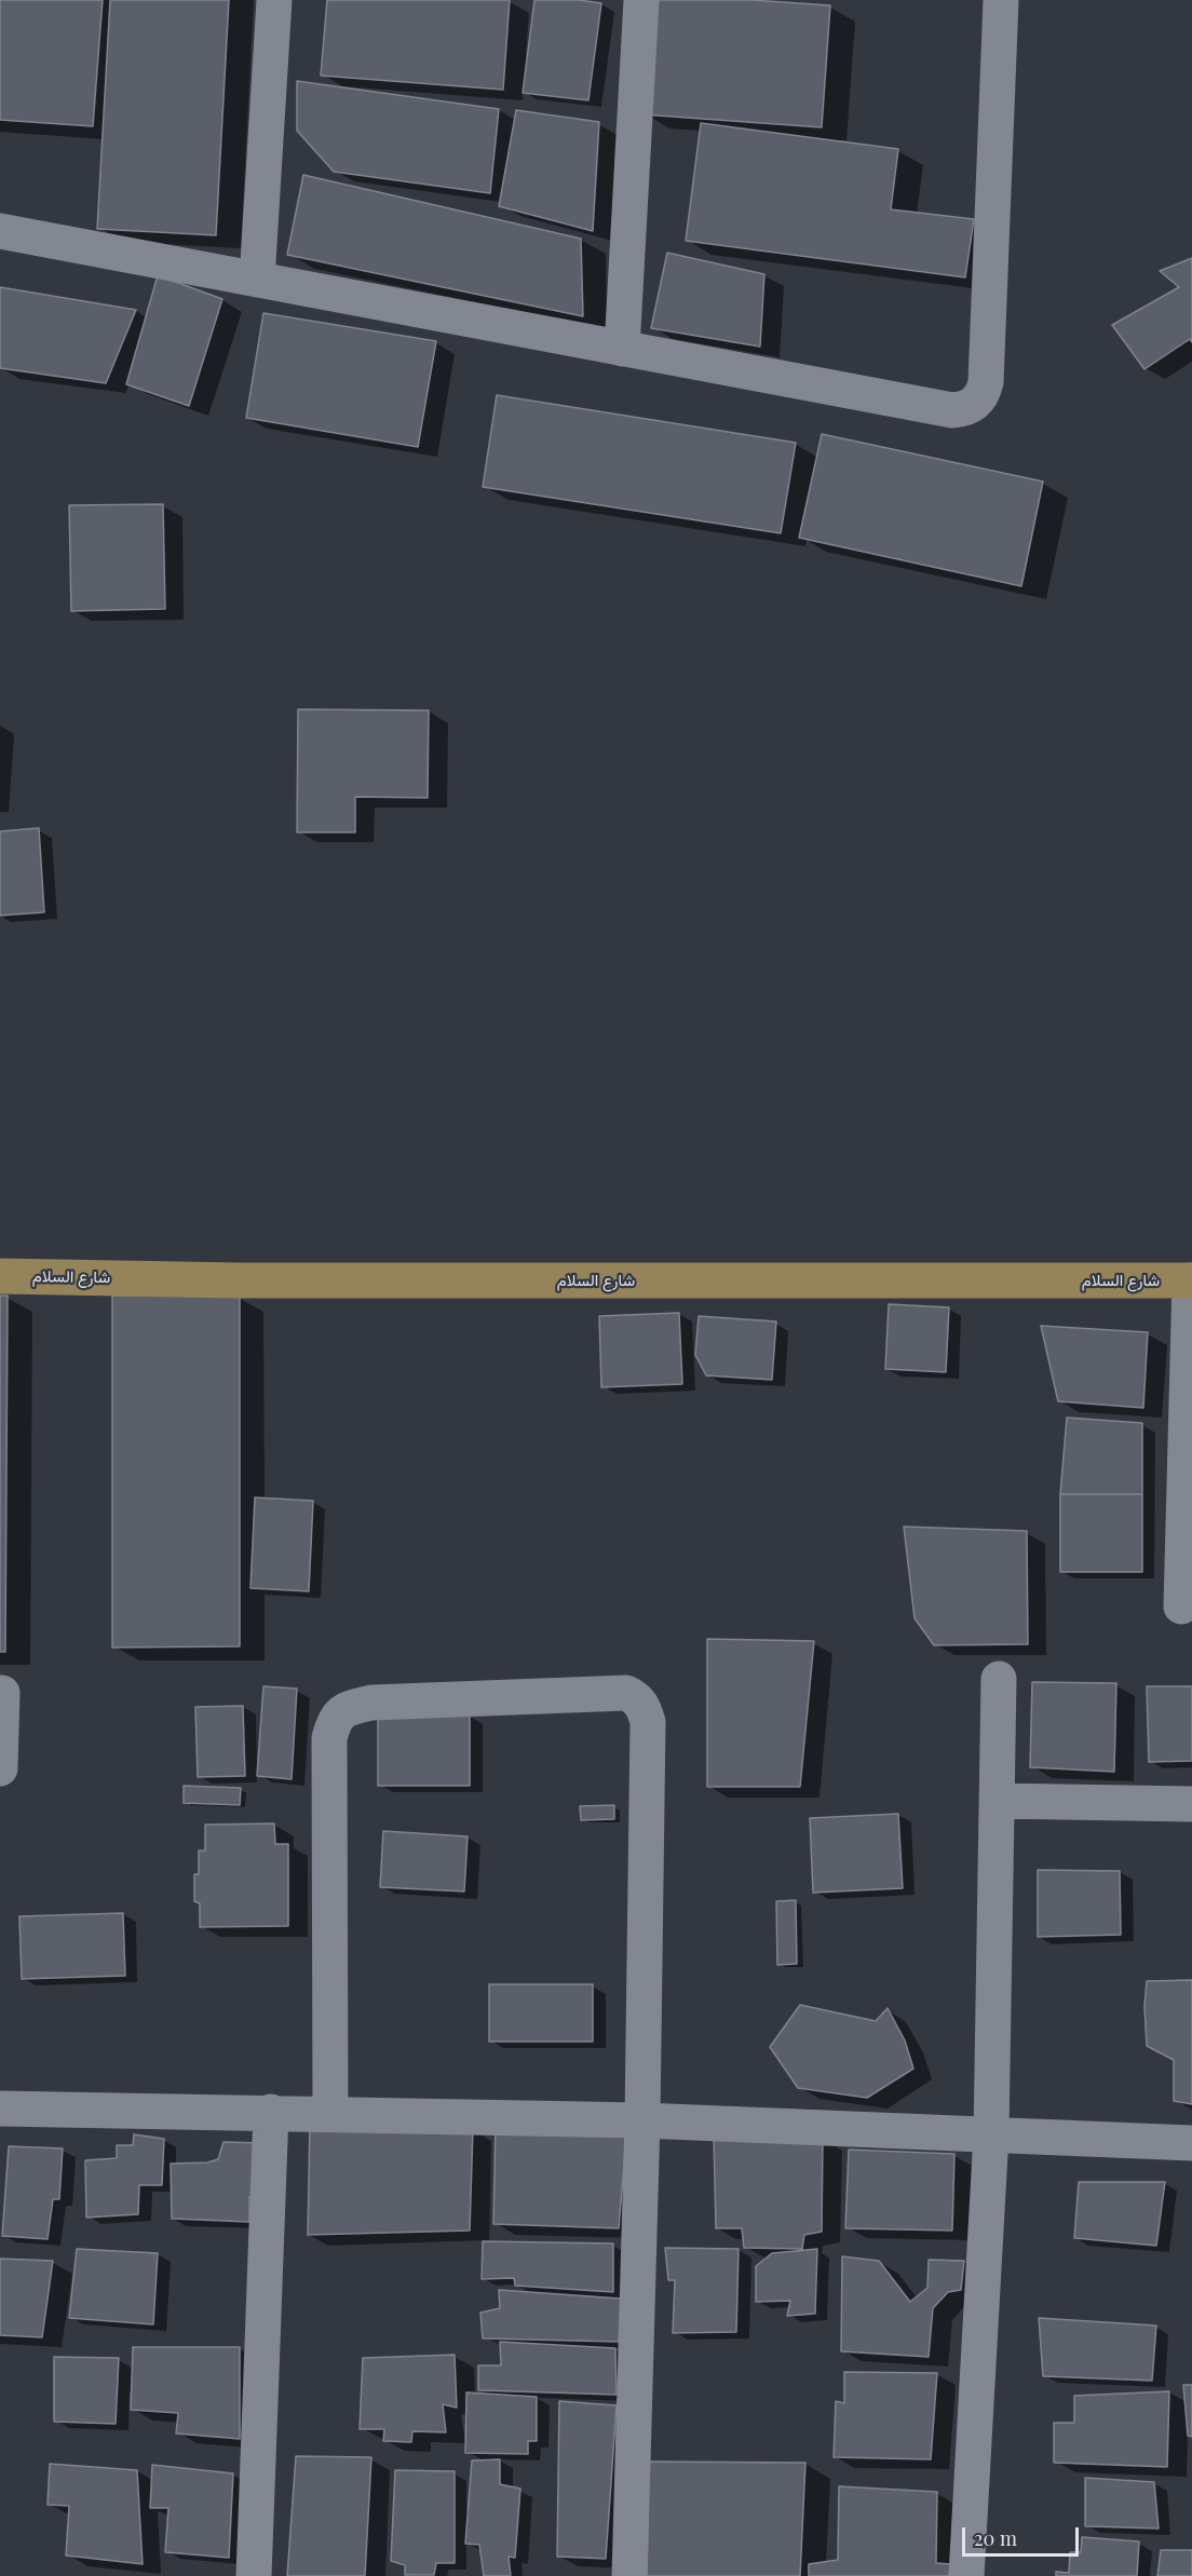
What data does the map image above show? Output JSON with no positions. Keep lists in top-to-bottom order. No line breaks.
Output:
{"streets":{"main road":["شارع السلام"]},"scale_bar":"20 m"}
